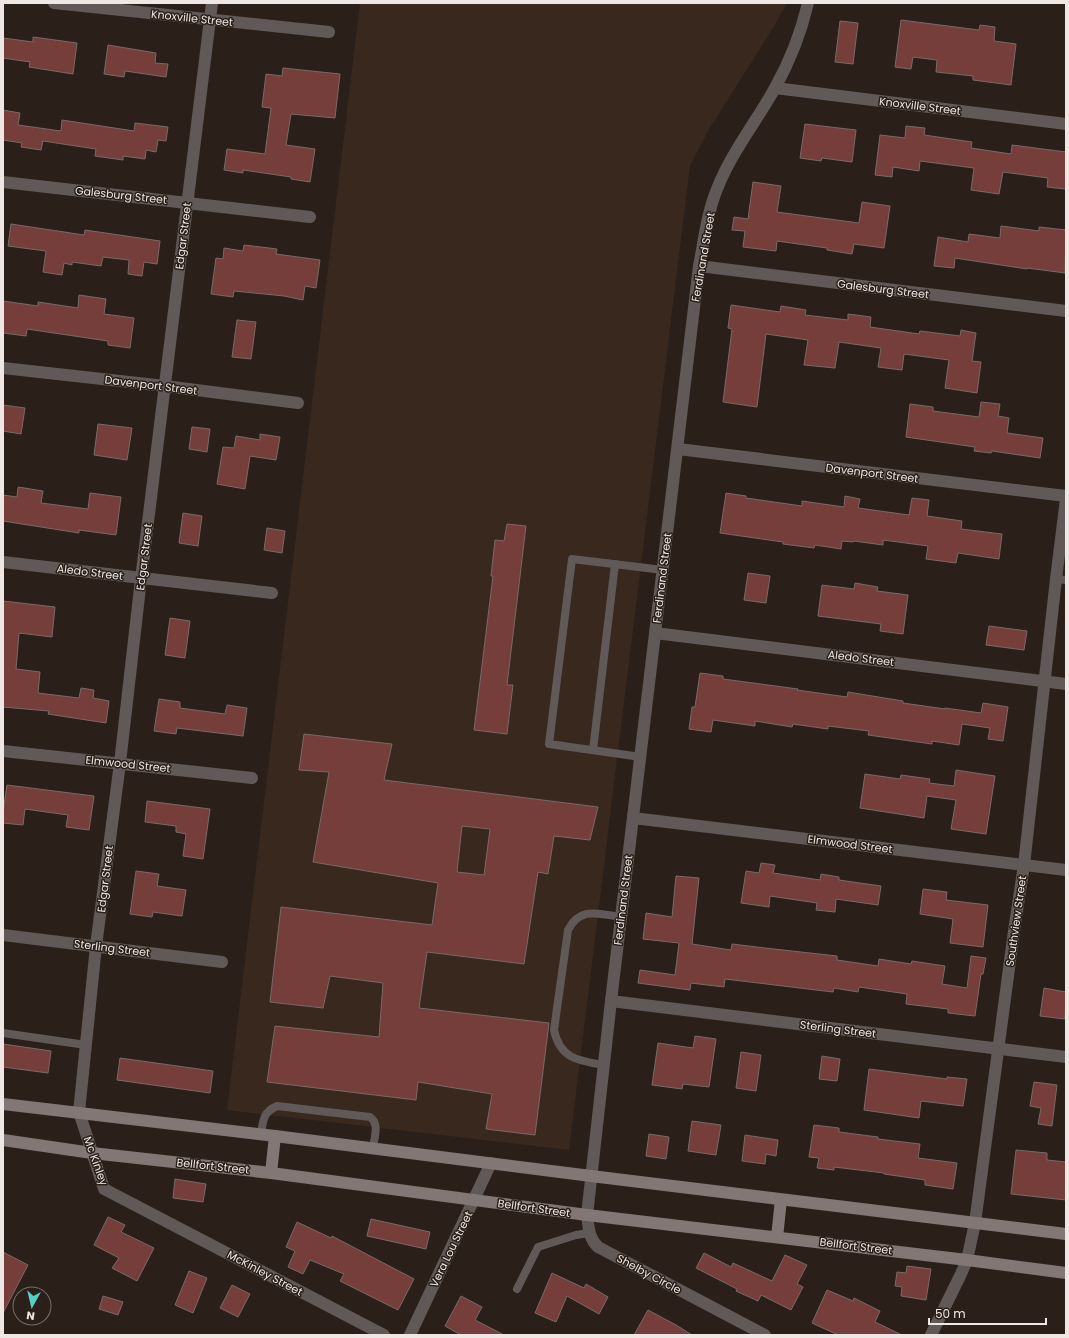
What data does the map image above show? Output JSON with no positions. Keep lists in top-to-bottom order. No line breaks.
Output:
{"streets":{"main road":["Bellfort Street"],"street":["Knoxville Street","Galesburg Street","Edgar Street","Ferdinand Street","Davenport Street","Aledo Street","Elmwood Street","Southview Street","Sterling Street","Mc Kinley","Vera Lou Street","McKinley Street","Shelby Circle"]},"crossings":[["Knoxville Street","Edgar Street"],["Knoxville Street","Ferdinand Street"],["Galesburg Street","Edgar Street"],["Galesburg Street","Ferdinand Street"],["Edgar Street","Davenport Street"],["Edgar Street","Aledo Street"],["Edgar Street","Elmwood Street"],["Edgar Street","Sterling Street"],["Edgar Street","Mc Kinley"],["Ferdinand Street","Davenport Street"],["Ferdinand Street","Aledo Street"],["Ferdinand Street","Elmwood Street"],["Ferdinand Street","Sterling Street"],["Davenport Street","Southview Street"],["Aledo Street","Southview Street"],["Elmwood Street","Southview Street"],["Southview Street","Sterling Street"],["Southview Street","Bellfort Street"],["Mc Kinley","Bellfort Street"],["Mc Kinley","McKinley Street"],["Bellfort Street","Vera Lou Street"]],"scale_bar":"50 m","north":"bottom"}
